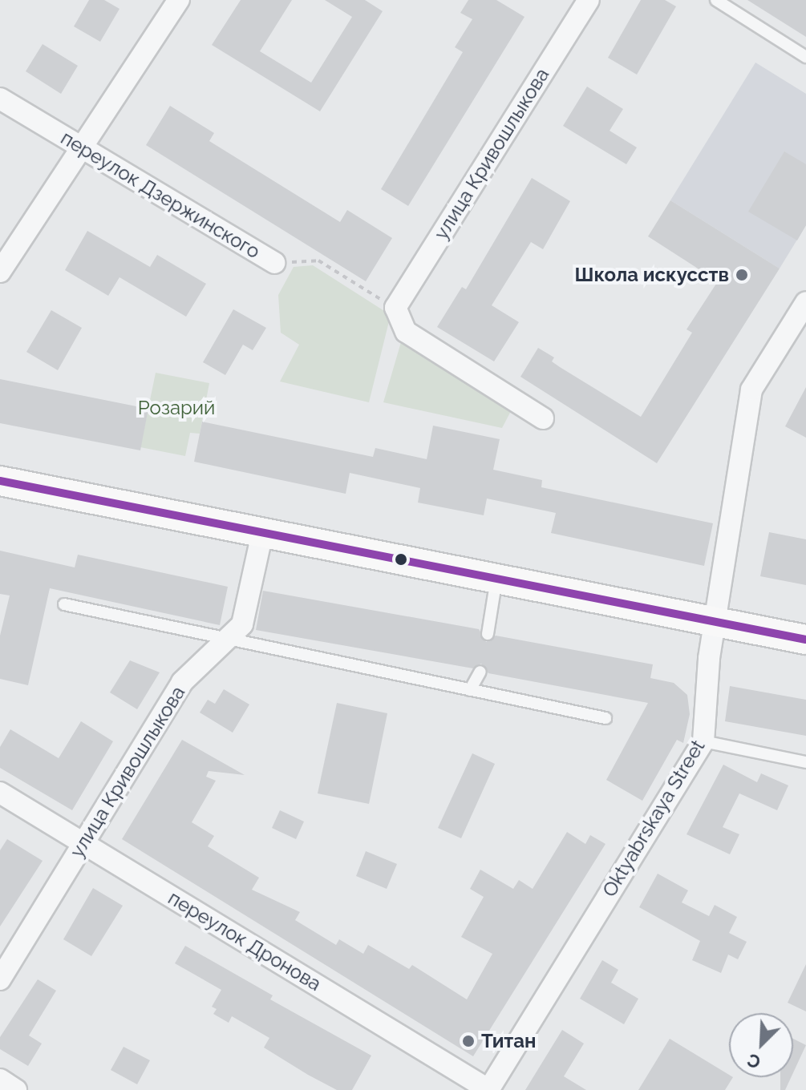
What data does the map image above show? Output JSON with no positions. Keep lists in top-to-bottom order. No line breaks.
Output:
{"streets":{"street":["улица Кривошлыкова","переулок Дзержинского","Oktyabrskaya Street","переулок Дронова"]},"crossings":[["улица Кривошлыкова","переулок Дзержинского"],["улица Кривошлыкова","переулок Дронова"],["Oktyabrskaya Street","переулок Дронова"]],"parks":["Розарий"],"places":["Школа искусств","Титан"],"north":"bottom left"}
